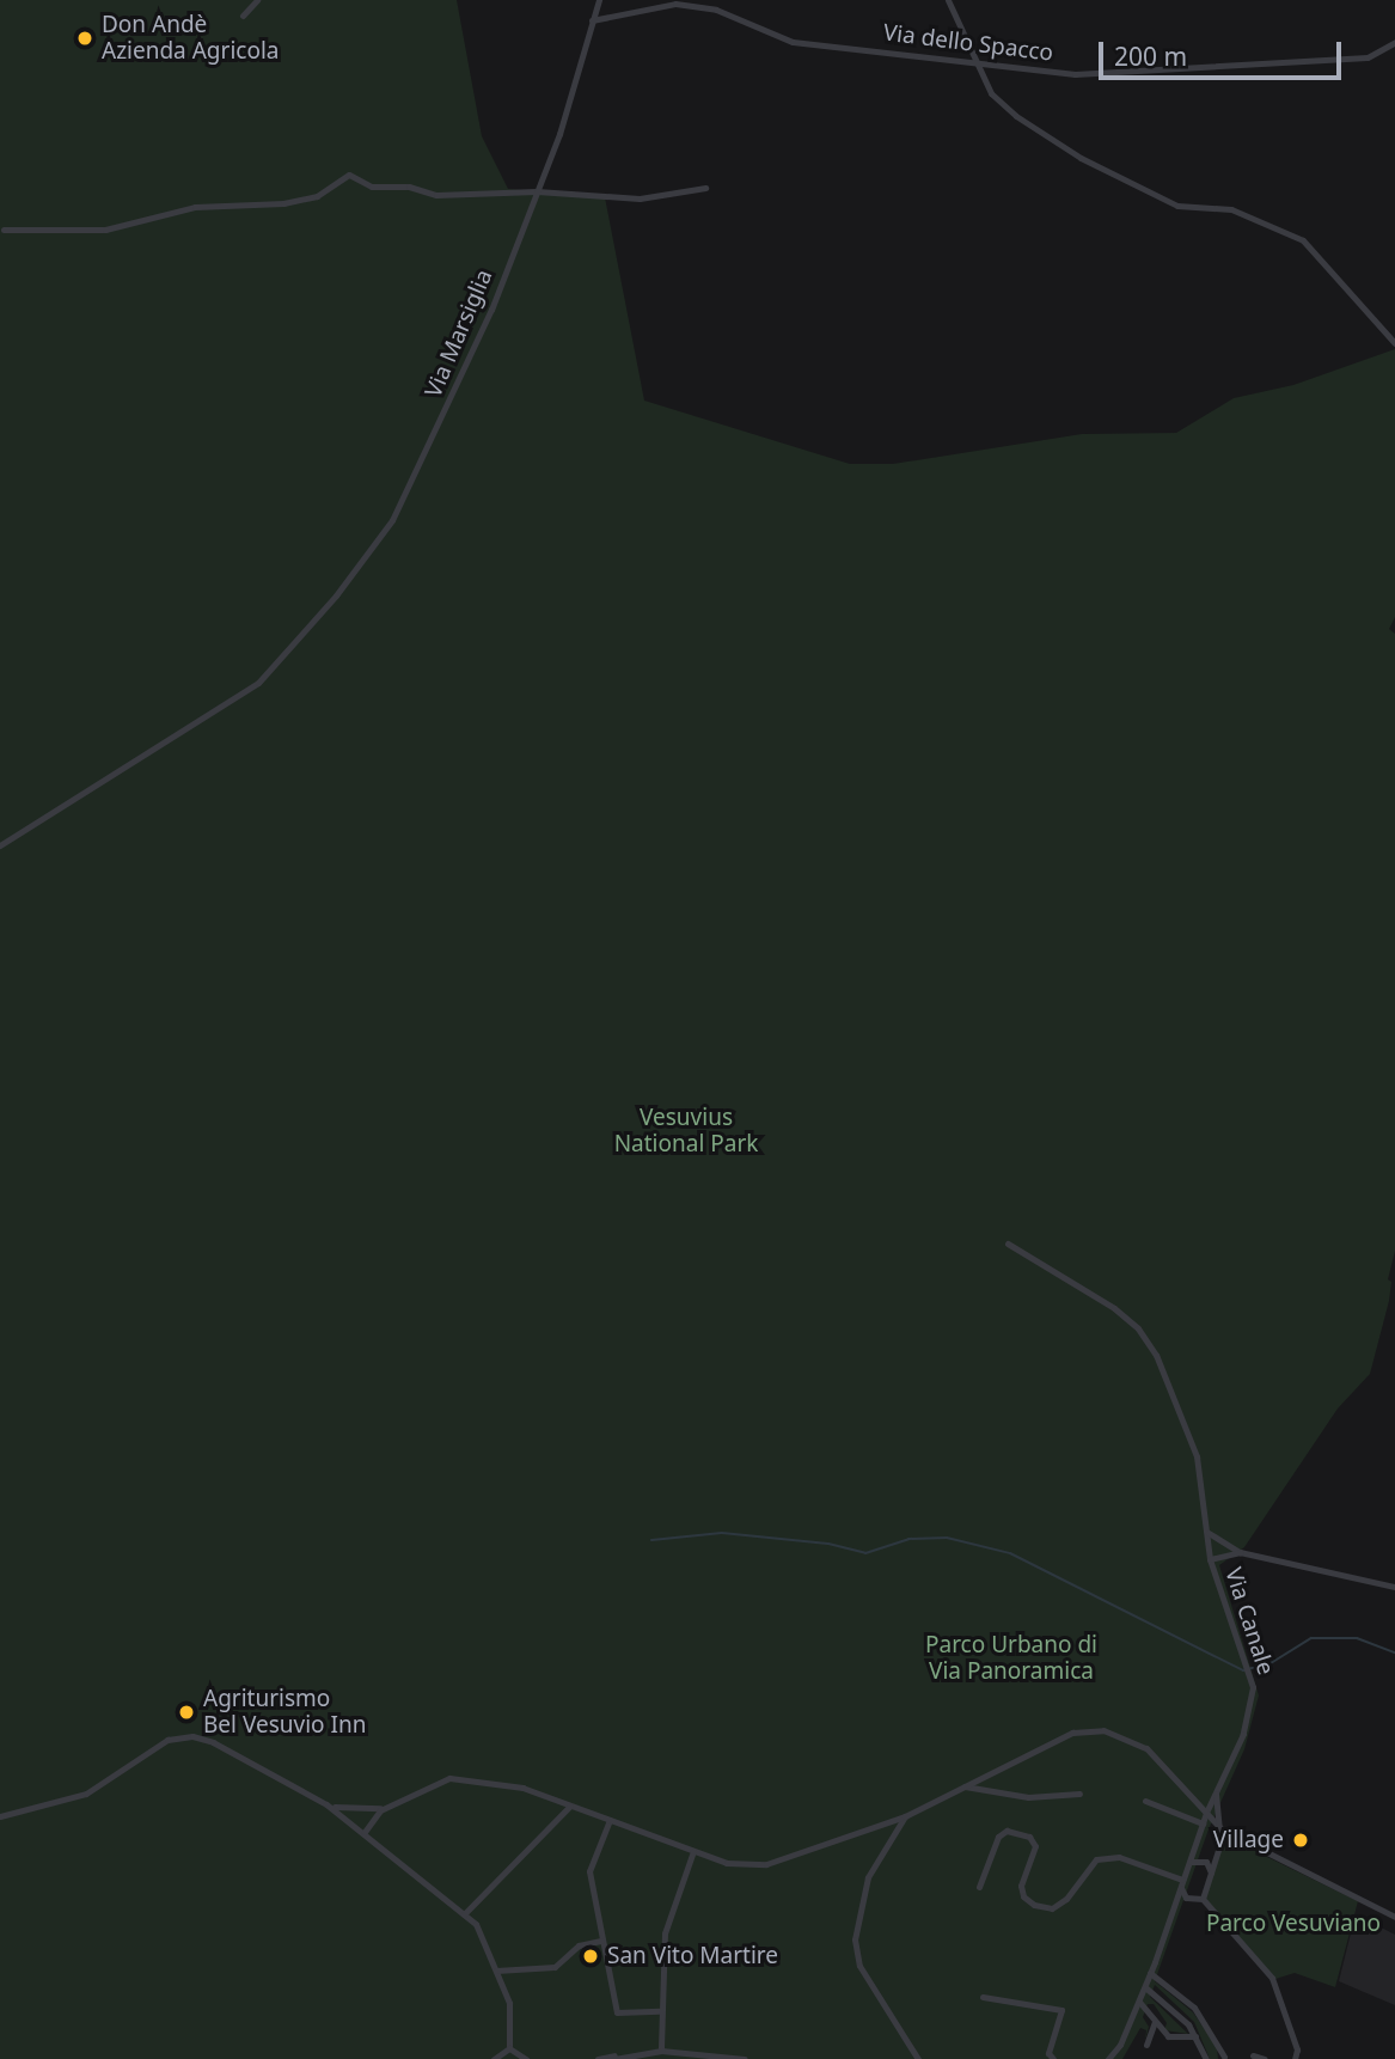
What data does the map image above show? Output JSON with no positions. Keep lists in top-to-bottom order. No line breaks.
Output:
{"streets":{"street":["Via dello Spacco","Via Marsiglia","Via Canale"]},"crossings":[["Via dello Spacco","Via Marsiglia"]],"parks":["Vesuvius National Park","Parco Urbano di Via Panoramica","Parco Vesuviano"],"places":["Don Andè Azienda Agricola","Agriturismo Bel Vesuvio Inn","Village","San Vito Martire"],"scale_bar":"200 m"}
